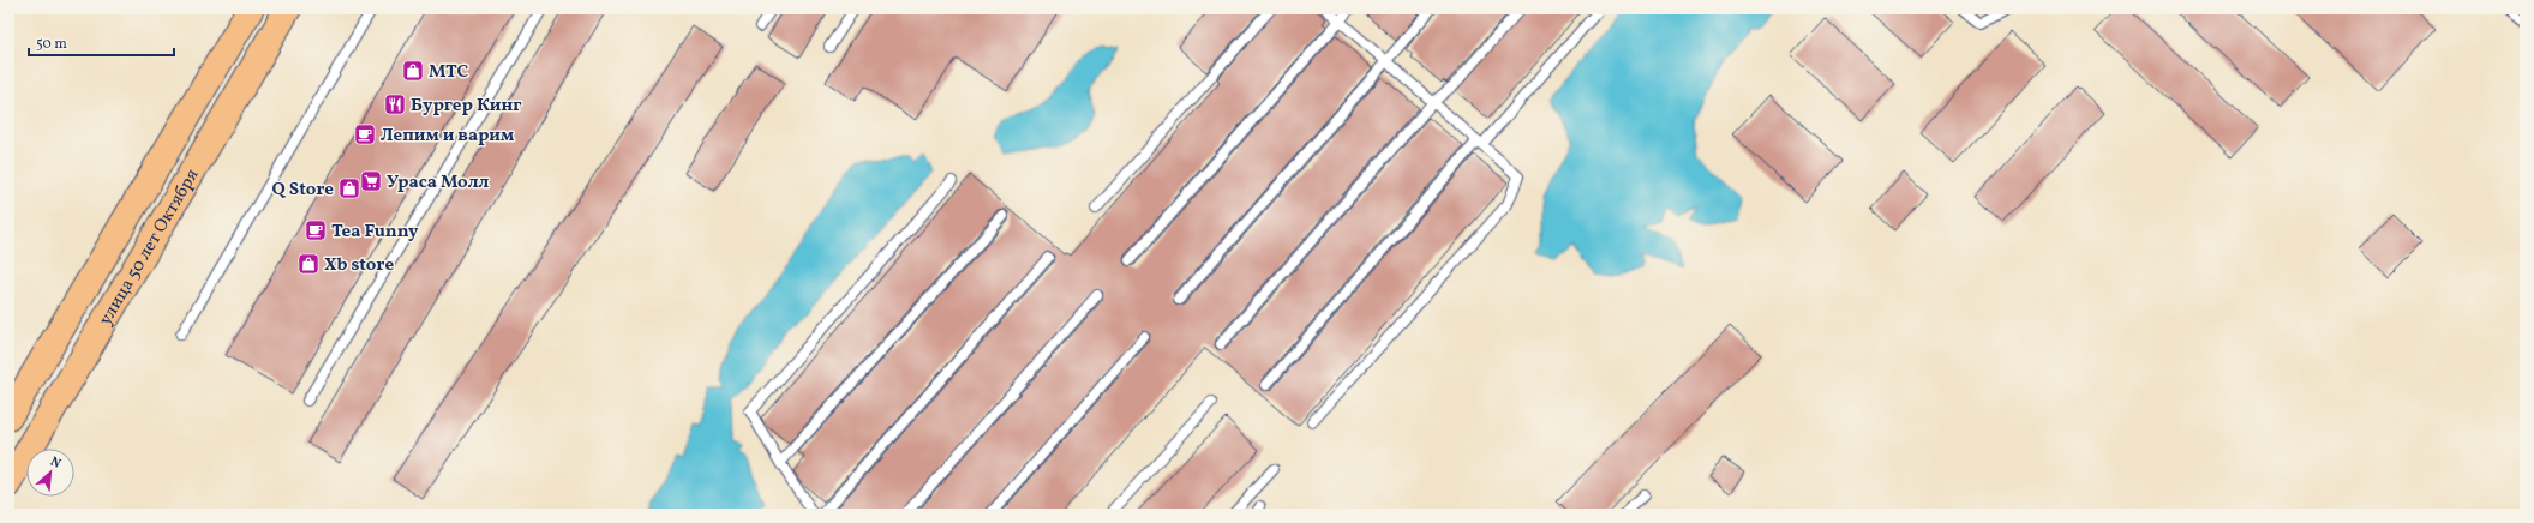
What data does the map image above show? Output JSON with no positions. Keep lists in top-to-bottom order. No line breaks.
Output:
{"streets":{"main road":["улица 50 лет Октября"]},"places":{"shop":["МТС","Q Store","Xb store"],"restaurant":["Бургер Кинг"],"cafe":["Лепим и варим","Tea Funny"],"supermarket":["Ураса Молл"]},"scale_bar":"50 m","north":"top right"}
